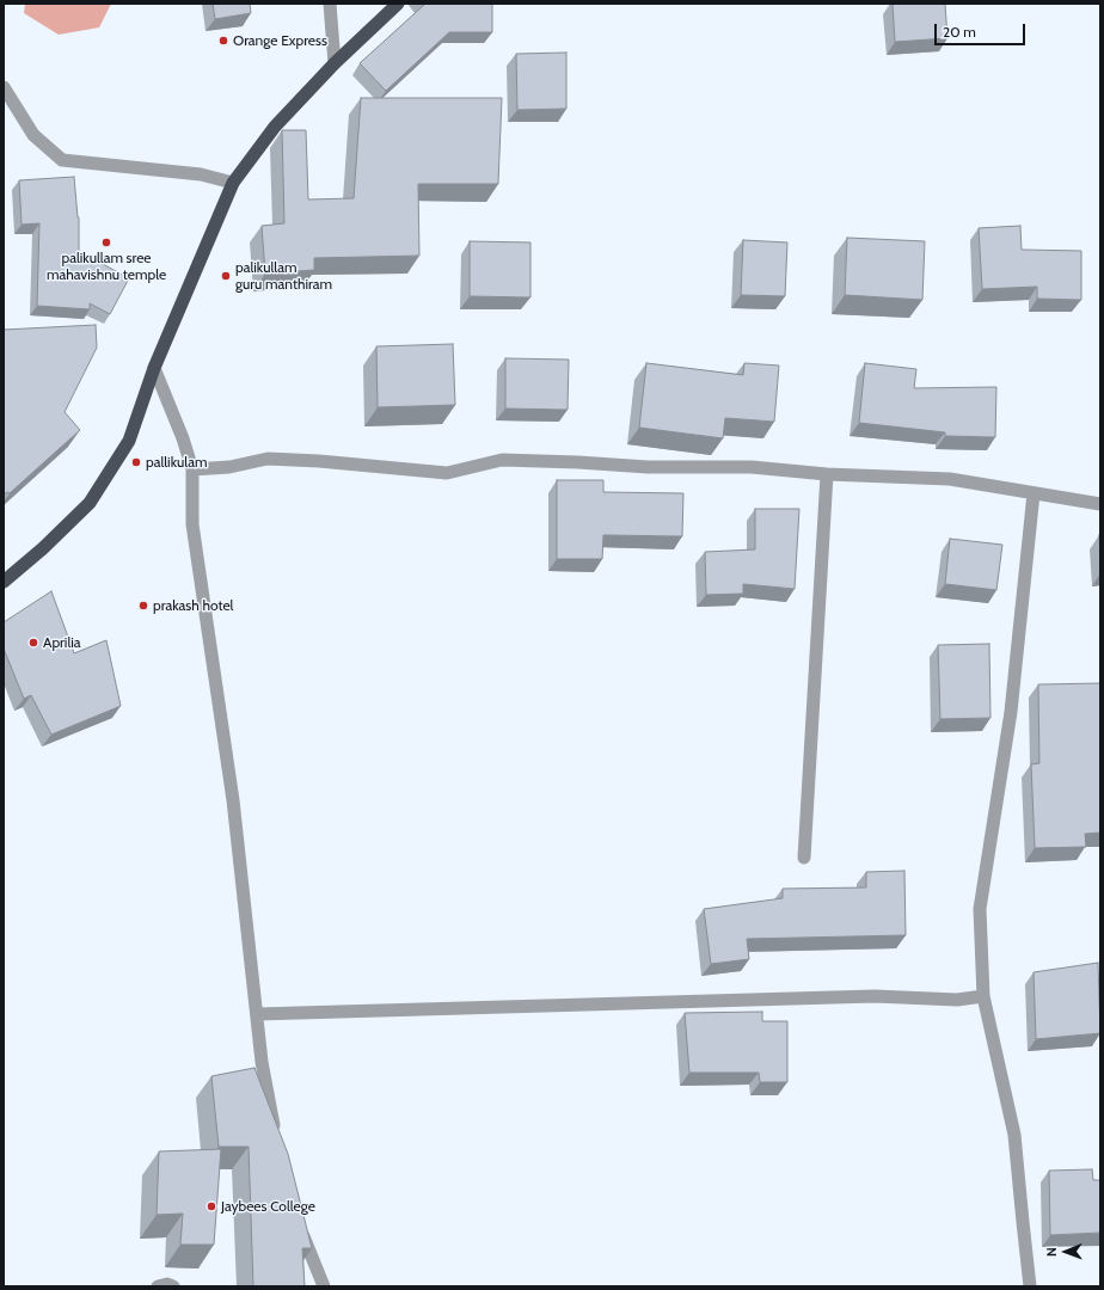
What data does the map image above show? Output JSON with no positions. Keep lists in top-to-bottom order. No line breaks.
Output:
{"places":["Orange Express","palikullam sree mahavishnu temple","palikullam guru manthiram","pallikulam","prakash hotel","Aprilia","Jaybees College"],"scale_bar":"20 m","north":"left"}
